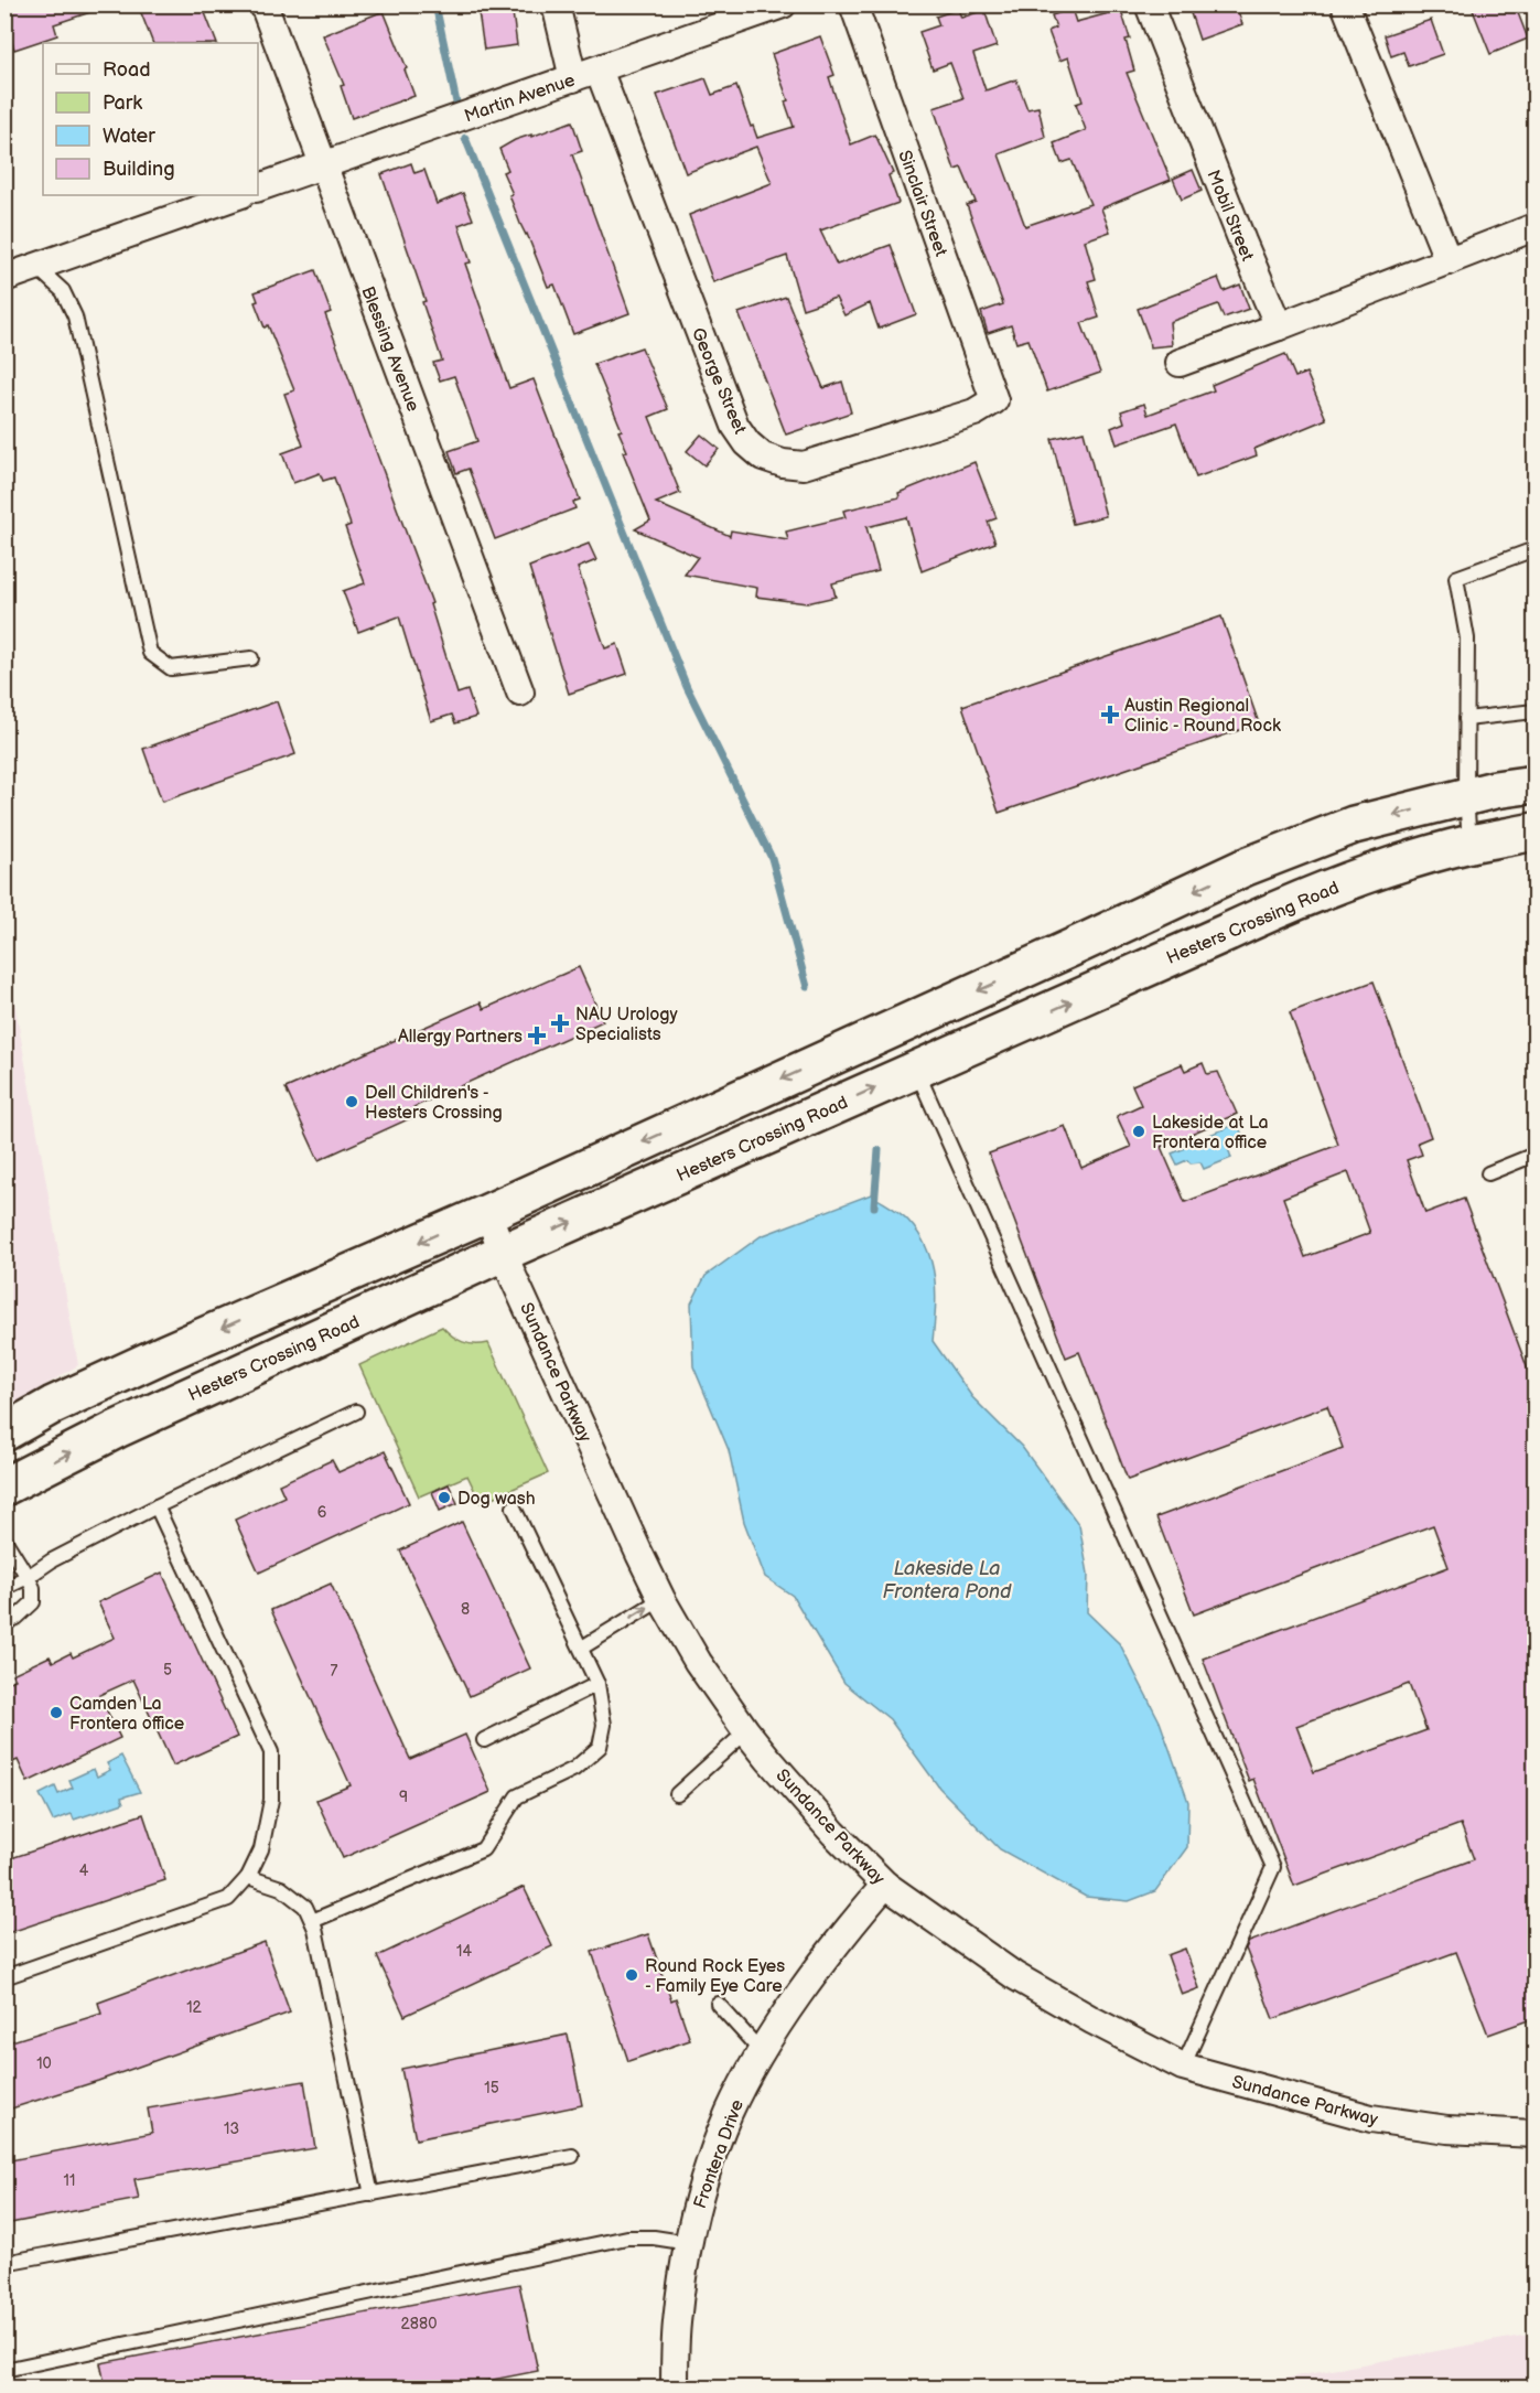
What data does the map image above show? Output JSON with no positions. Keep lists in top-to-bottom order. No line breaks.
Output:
{"streets":{"street":["Martin Avenue","Sinclair Street","Mobil Street","Blessing Avenue","George Street","Hesters Crossing Road","Sundance Parkway","Frontera Drive"]},"crossings":[["Martin Avenue","Blessing Avenue"],["Martin Avenue","George Street"],["Sinclair Street","George Street"],["Hesters Crossing Road","Sundance Parkway"],["Sundance Parkway","Frontera Drive"]],"water":["Lakeside La Frontera Pond"],"places":{"health":["Austin Regional Clinic - Round Rock","NAU Urology Specialists","Allergy Partners"],"other":["Dell Children's - Hesters Crossing","Lakeside at La Frontera office","Dog wash","Camden La Frontera office","Round Rock Eyes - Family Eye Care"]},"house_numbers":["6","8","5","7","9","4","14","12","10","15","13","11","2880"],"legend":["Road","Park","Water","Building"]}
